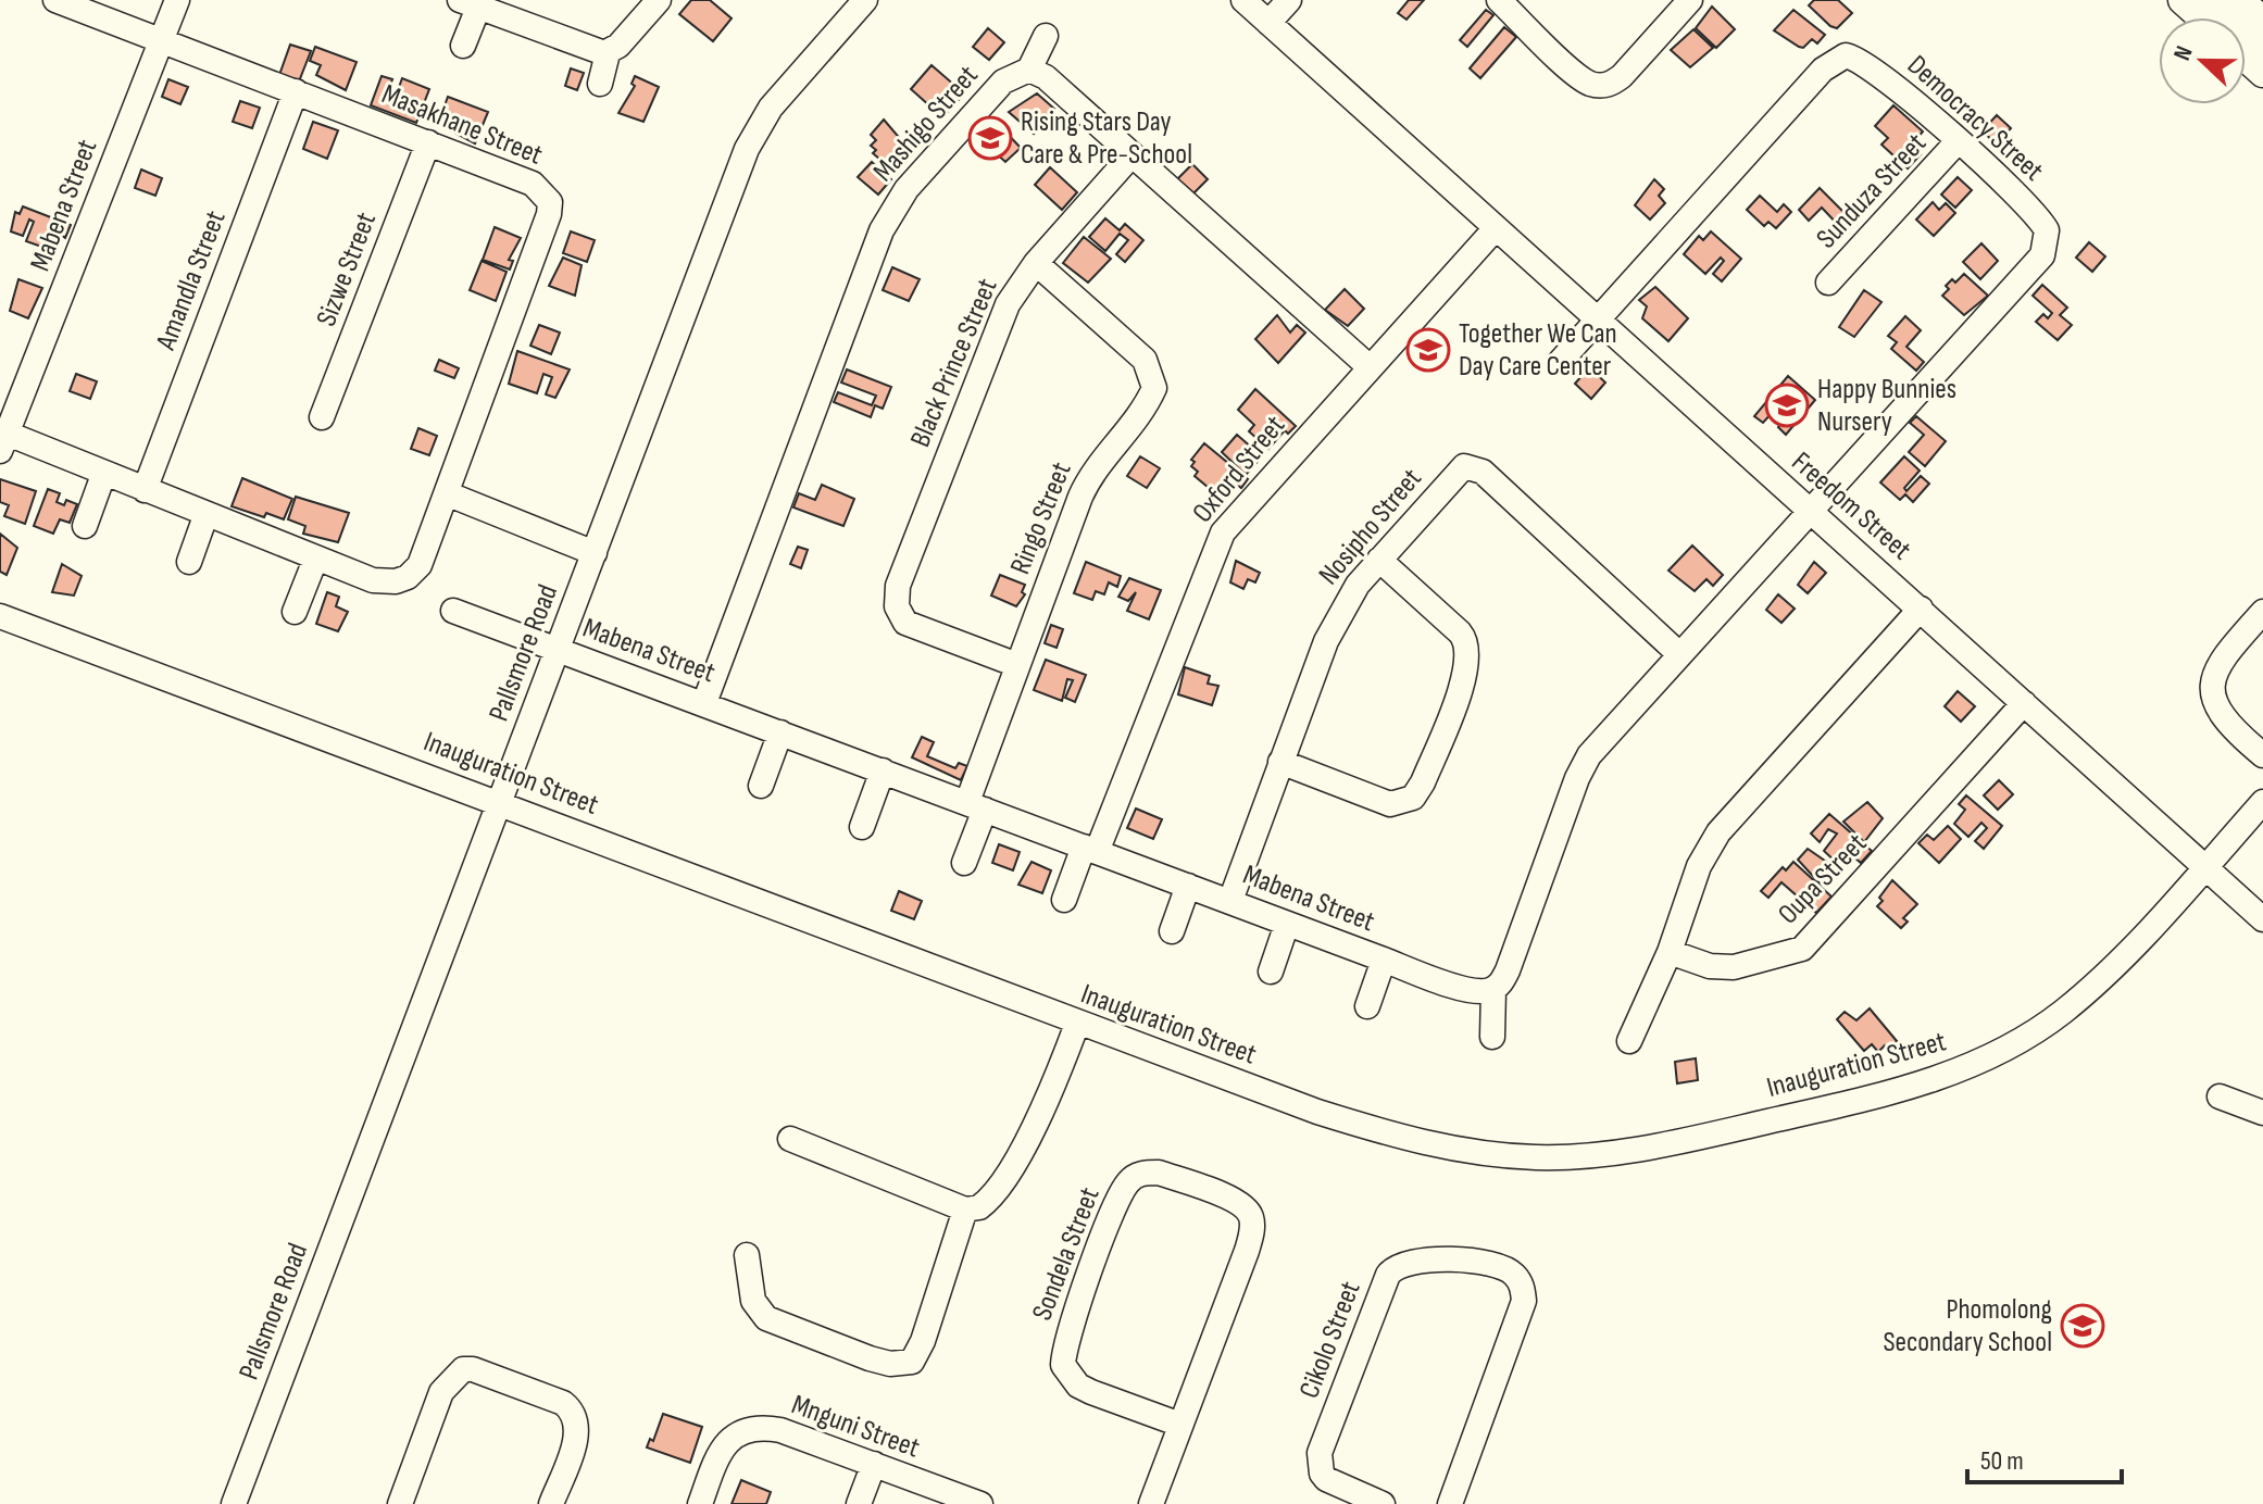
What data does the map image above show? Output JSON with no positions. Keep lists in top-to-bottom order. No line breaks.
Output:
{"streets":{"street":["Democracy Street","Mashigo Street","Masakhane Street","Sunduza Street","Mabena Street","Sizwe Street","Amandla Street","Black Prince Street","Oxford Street","Freedom Street","Ringo Street","Nosipho Street","Pallsmore Road","Inauguration Street","Oupa Street","Sondela Street","Cikolo Street","Mnguni Street"]},"crossings":[["Democracy Street","Sunduza Street"],["Democracy Street","Freedom Street"],["Mashigo Street","Mabena Street"],["Masakhane Street","Mabena Street"],["Masakhane Street","Sizwe Street"],["Masakhane Street","Amandla Street"],["Mabena Street","Amandla Street"],["Mabena Street","Oxford Street"],["Mabena Street","Ringo Street"],["Mabena Street","Nosipho Street"],["Mabena Street","Pallsmore Road"],["Black Prince Street","Ringo Street"],["Oxford Street","Freedom Street"],["Freedom Street","Inauguration Street"],["Freedom Street","Oupa Street"],["Pallsmore Road","Inauguration Street"]],"places":{"school or university":["Rising Stars Day Care & Pre-School","Together We Can Day Care Center","Happy Bunnies Nursery","Phomolong Secondary School"]},"scale_bar":"50 m","north":"left"}
